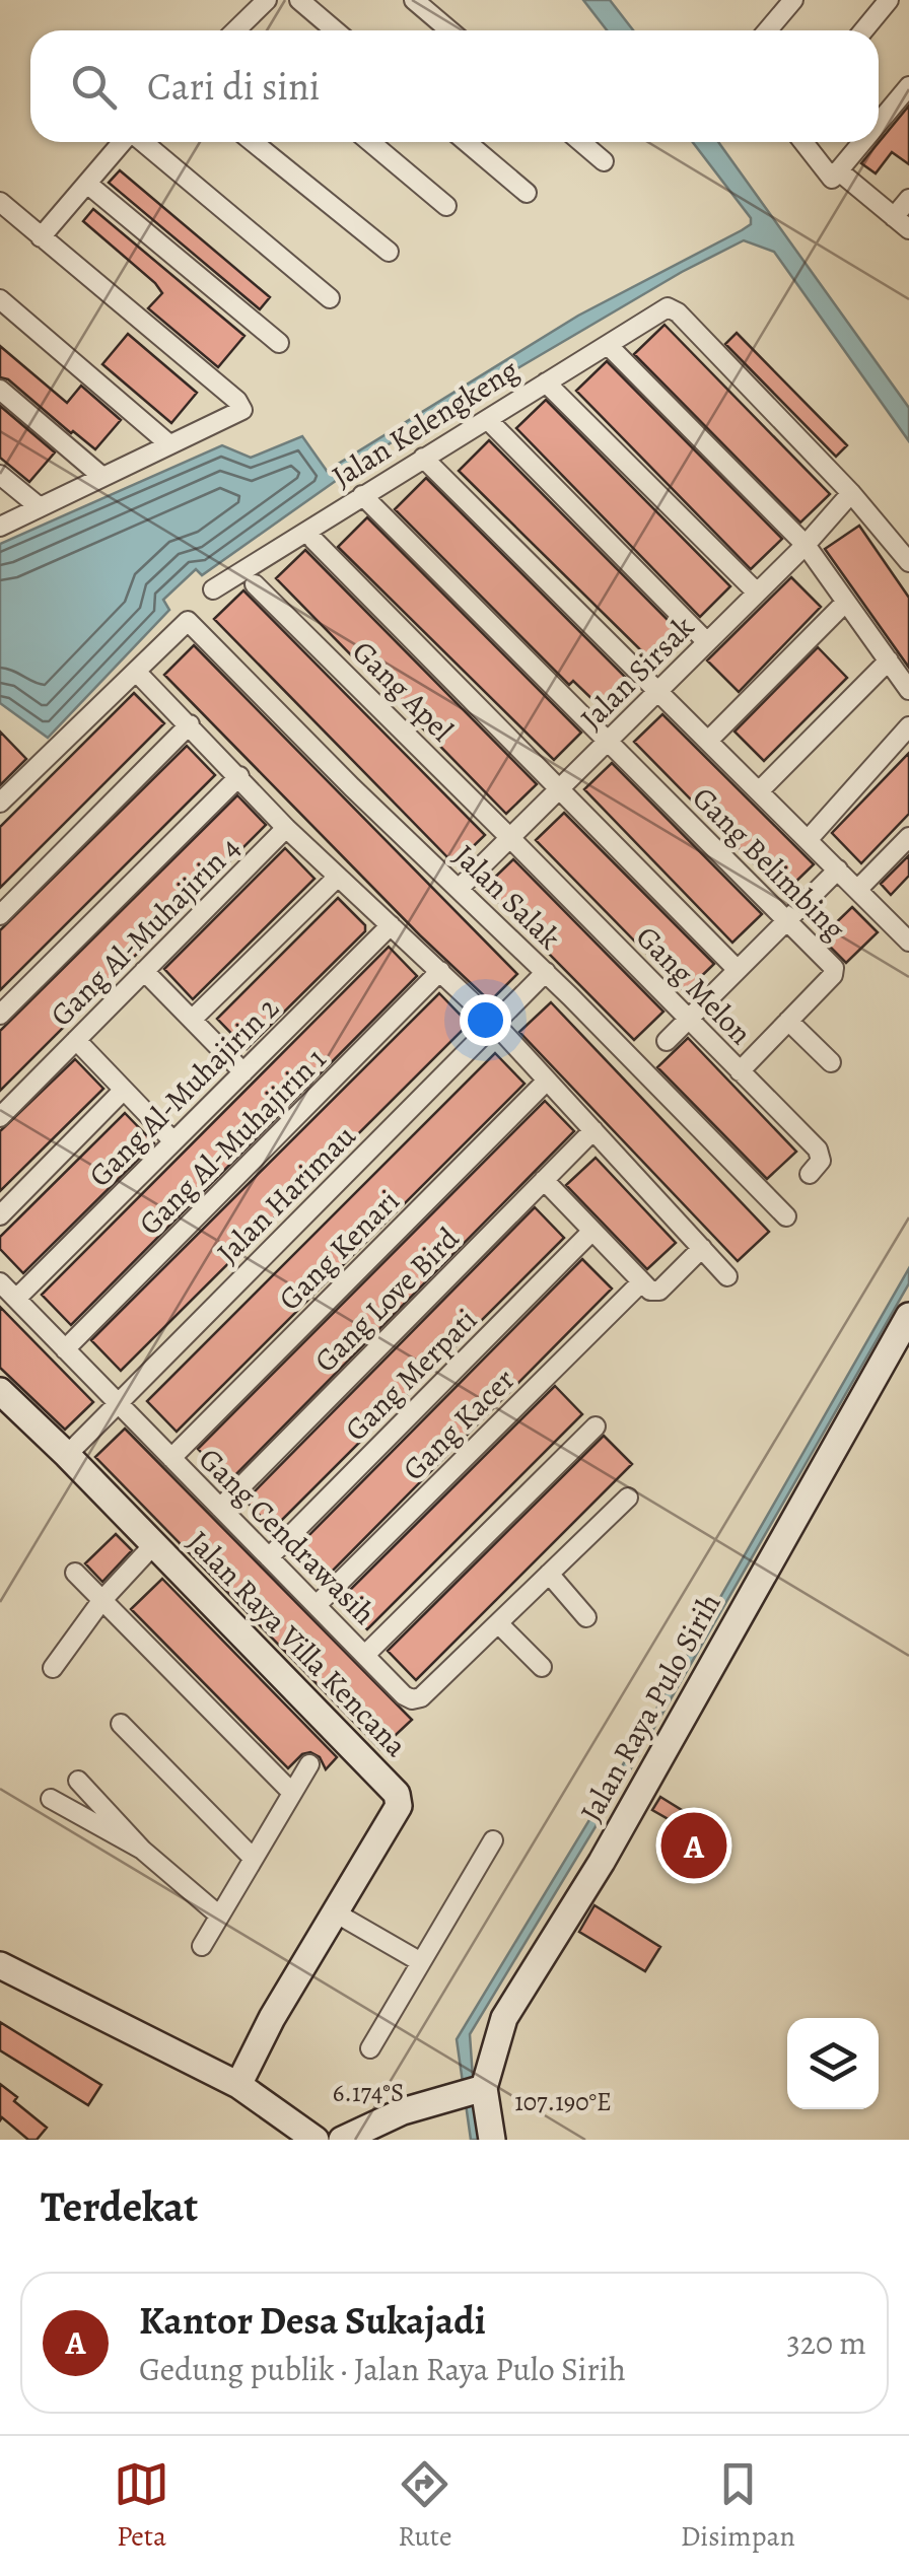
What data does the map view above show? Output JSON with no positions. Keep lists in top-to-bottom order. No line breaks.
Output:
{"streets":{"street":["Jalan Kelengkeng","Jalan Sirsak","Gang Apel","Gang Belimbing","Jalan Salak","Gang Al-Muhajirin 4","Gang Melon","Gang Al-Muhajirin 2","Gang Al-Muhajirin 1","Jalan Harimau","Gang Kenari","Gang Love Bird","Gang Merpati","Gang Kacer","Gang Cendrawasih","Jalan Raya Villa Kencana","Jalan Raya Pulo Sirih"]},"crossings":[["Jalan Kelengkeng","Jalan Sirsak"],["Jalan Kelengkeng","Gang Belimbing"],["Jalan Sirsak","Gang Apel"],["Jalan Sirsak","Gang Belimbing"],["Jalan Sirsak","Jalan Salak"],["Jalan Sirsak","Gang Melon"],["Gang Apel","Gang Melon"],["Gang Belimbing","Gang Melon"],["Jalan Salak","Jalan Harimau"],["Gang Al-Muhajirin 2","Gang Cendrawasih"],["Gang Al-Muhajirin 1","Gang Cendrawasih"],["Jalan Harimau","Gang Cendrawasih"],["Jalan Harimau","Jalan Raya Villa Kencana"],["Gang Kenari","Gang Cendrawasih"],["Gang Love Bird","Gang Cendrawasih"],["Gang Merpati","Gang Cendrawasih"],["Gang Kacer","Gang Cendrawasih"]],"page":{"search":"Cari di sini","pins":"A","heading":"Terdekat","list":[{"mark":"A","name":"Kantor Desa Sukajadi","note":"Gedung publik · Jalan Raya Pulo Sirih","value":"320 m"}],"nav":["Peta","Rute","Disimpan"]},"coordinates":["6.174°S","107.190°E"]}
